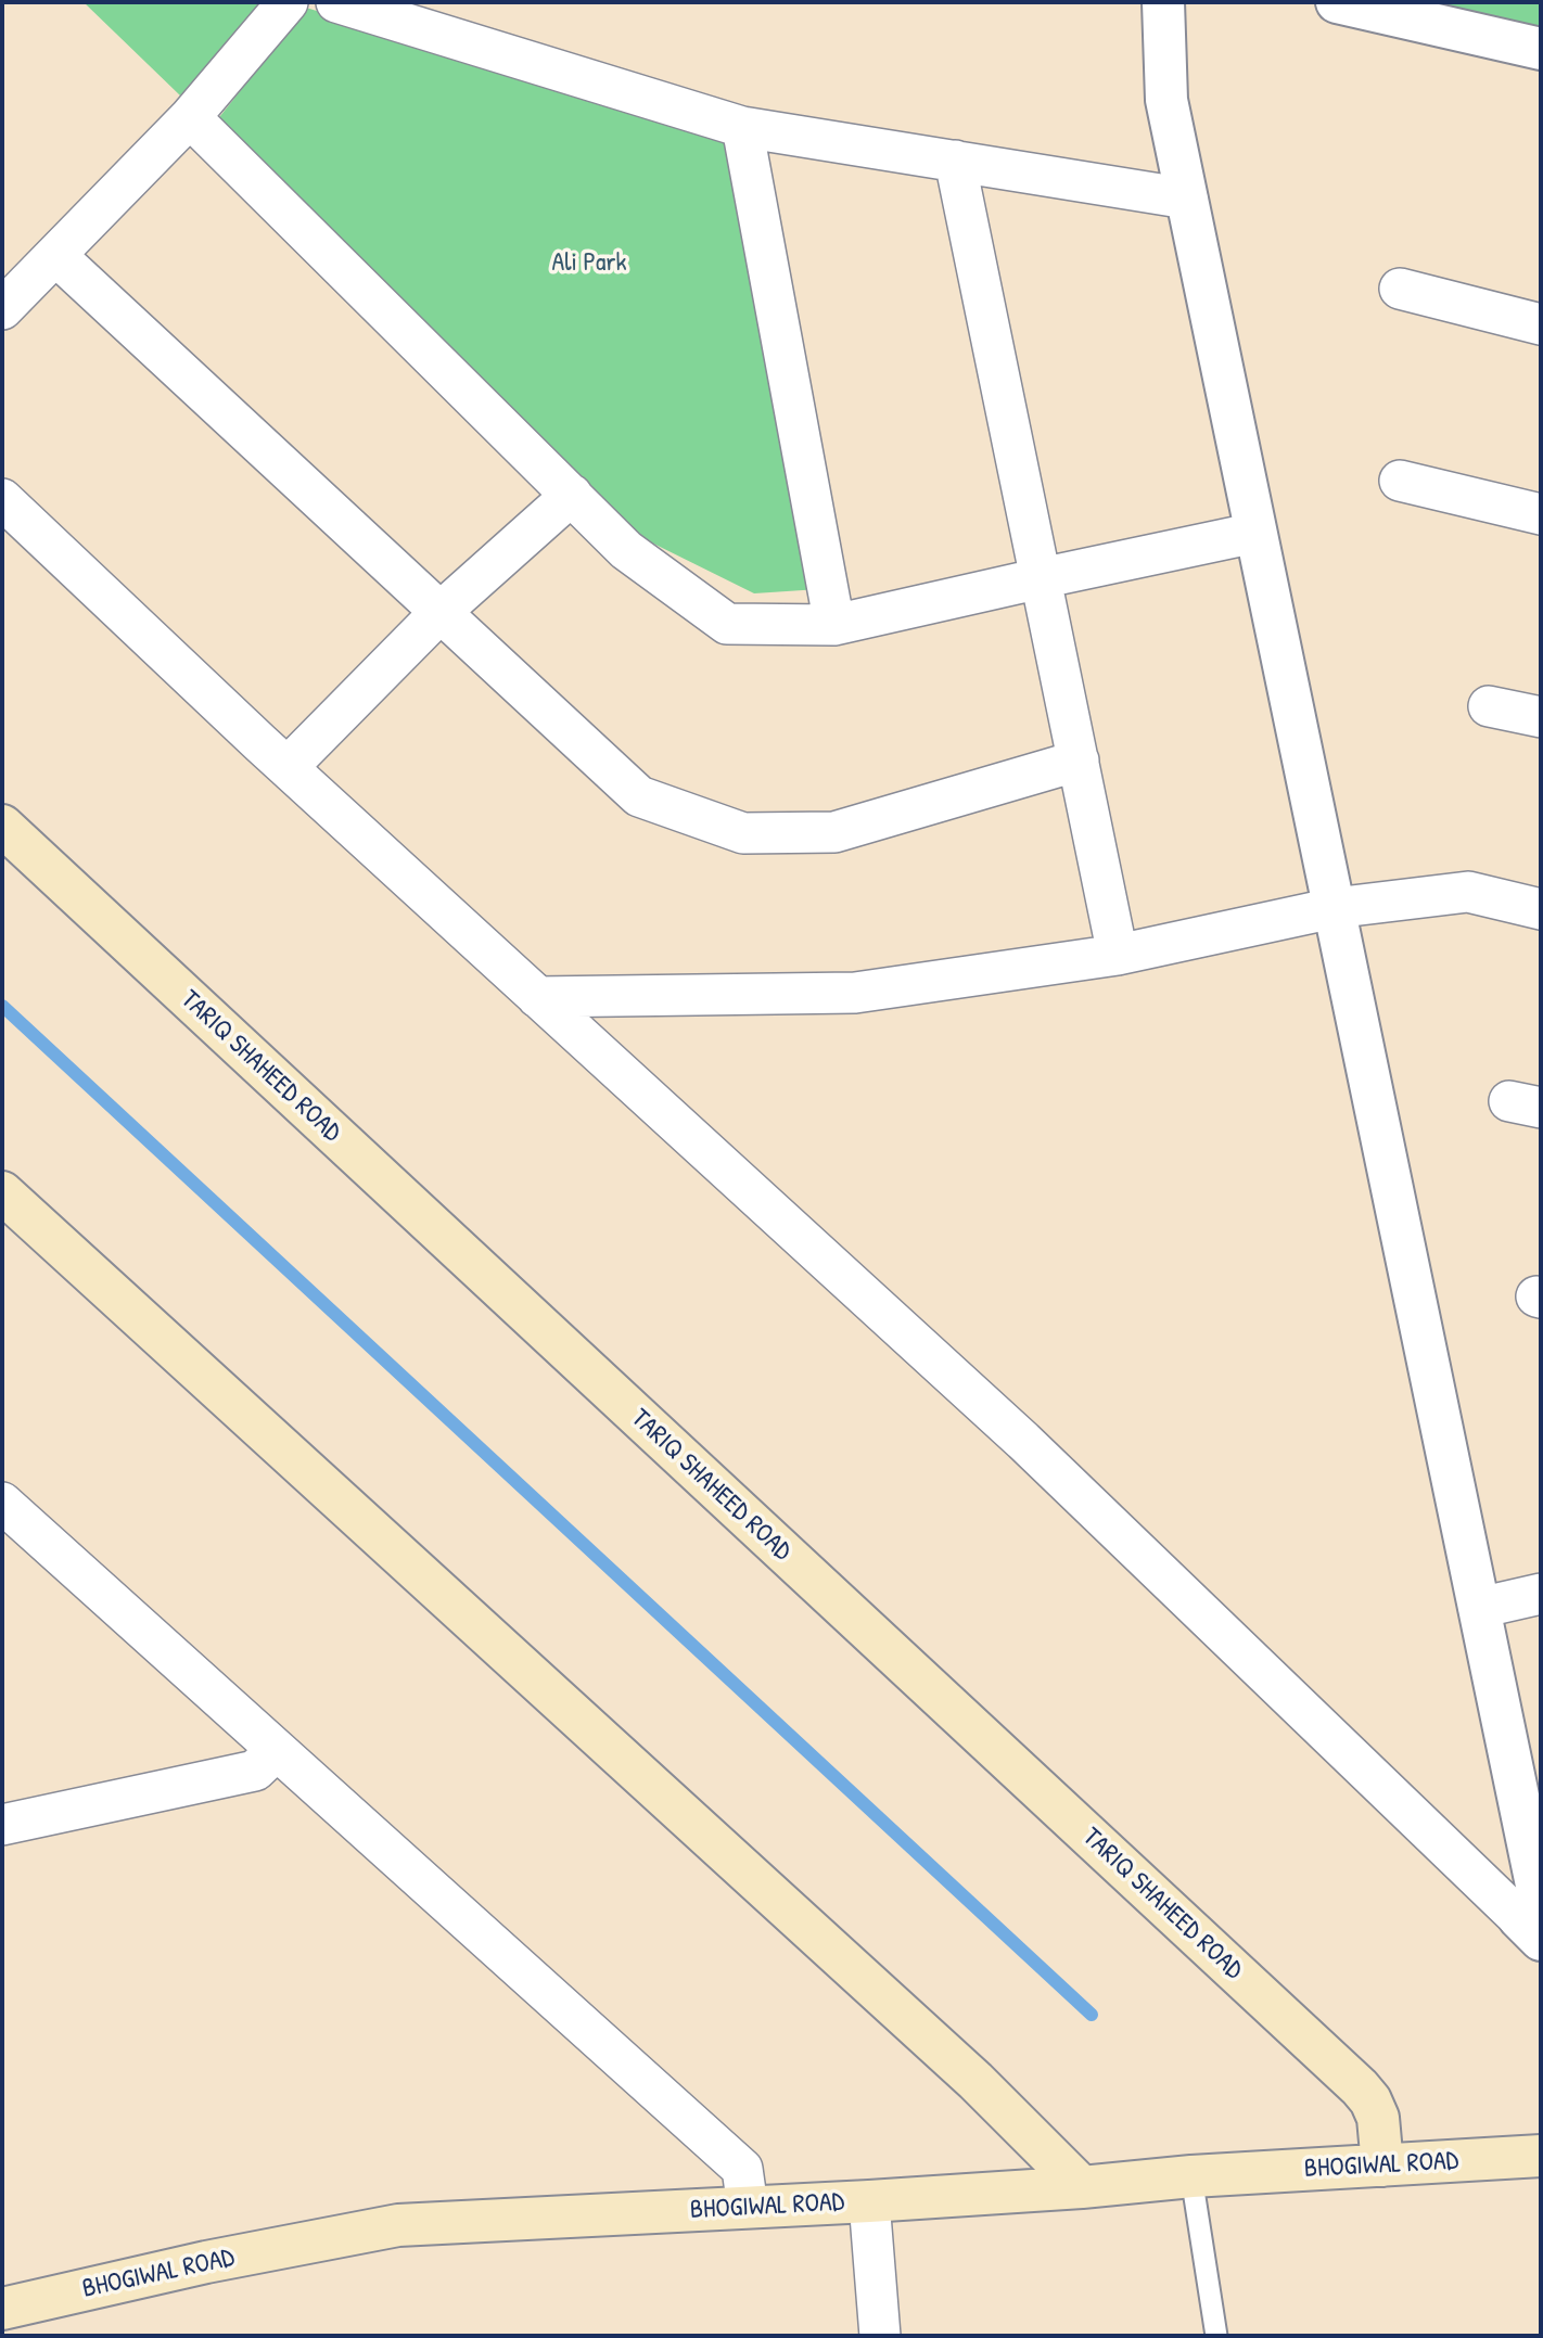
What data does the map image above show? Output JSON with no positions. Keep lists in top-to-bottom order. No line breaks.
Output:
{"streets":{"main road":["TARIQ SHAHEED ROAD","BHOGIWAL ROAD"]},"crossings":[["TARIQ SHAHEED ROAD","BHOGIWAL ROAD"]],"parks":["Ali Park"]}
